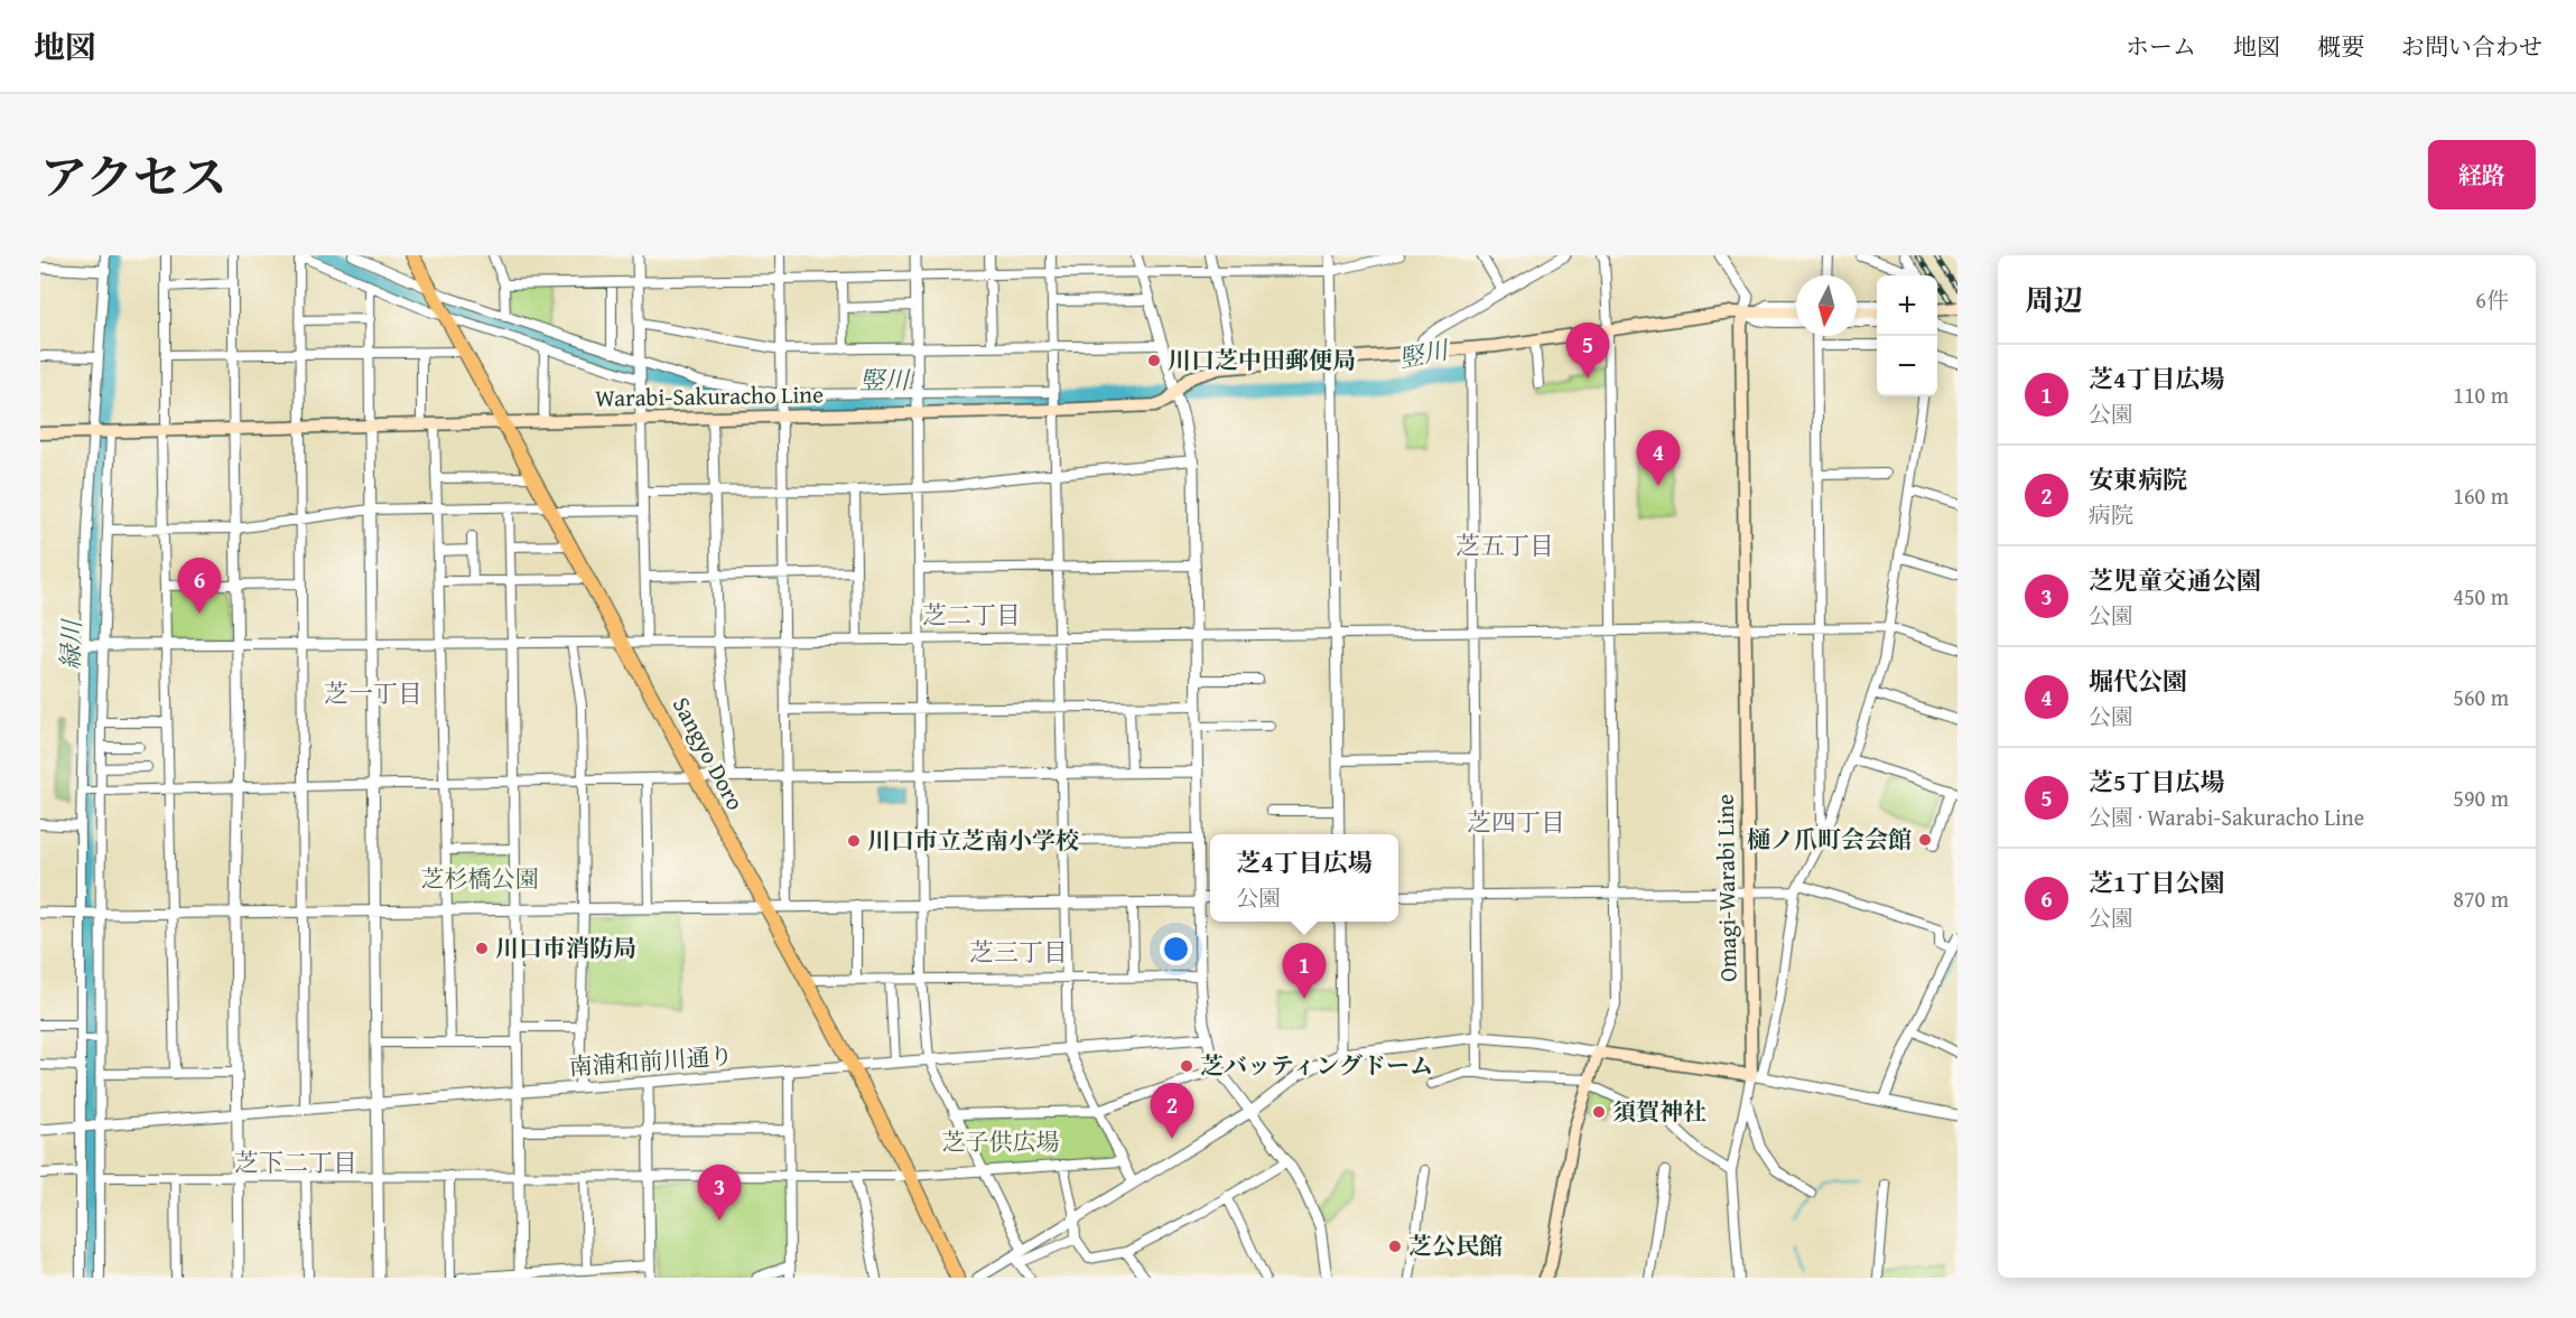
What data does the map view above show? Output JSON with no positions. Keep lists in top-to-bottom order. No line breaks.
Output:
{"streets":{"main road":["Warabi-Sakuracho Line","Sangyo Doro","Omagi-Warabi Line"],"street":["南浦和前川通り"]},"crossings":[["Warabi-Sakuracho Line","Sangyo Doro"],["Warabi-Sakuracho Line","Omagi-Warabi Line"],["Sangyo Doro","南浦和前川通り"]],"districts":["芝五丁目","芝二丁目","芝一丁目","芝四丁目","芝三丁目","芝下二丁目"],"water":["竪川","緑川"],"parks":["芝杉橋公園","芝子供広場"],"places":["川口芝中田郵便局","樋ノ爪町会会館","川口市立芝南小学校","川口市消防局","芝バッティングドーム","須賀神社","芝公民館"],"north":"bottom","page":{"header":"地図","nav":["ホーム","地図","概要","お問い合わせ"],"title":"アクセス","buttons":"経路","heading":["周辺","6件"],"map_buttons":["+","−"],"pins":["5","4","6","1","2","3"],"list":[{"mark":"1","name":"芝4丁目広場","note":"公園","value":"110 m"},{"mark":"2","name":"安東病院","note":"病院","value":"160 m"},{"mark":"3","name":"芝児童交通公園","note":"公園","value":"450 m"},{"mark":"4","name":"堀代公園","note":"公園","value":"560 m"},{"mark":"5","name":"芝5丁目広場","note":"公園 · Warabi-Sakuracho Line","value":"590 m"},{"mark":"6","name":"芝1丁目公園","note":"公園","value":"870 m"}],"popup":["芝4丁目広場","公園"]}}
